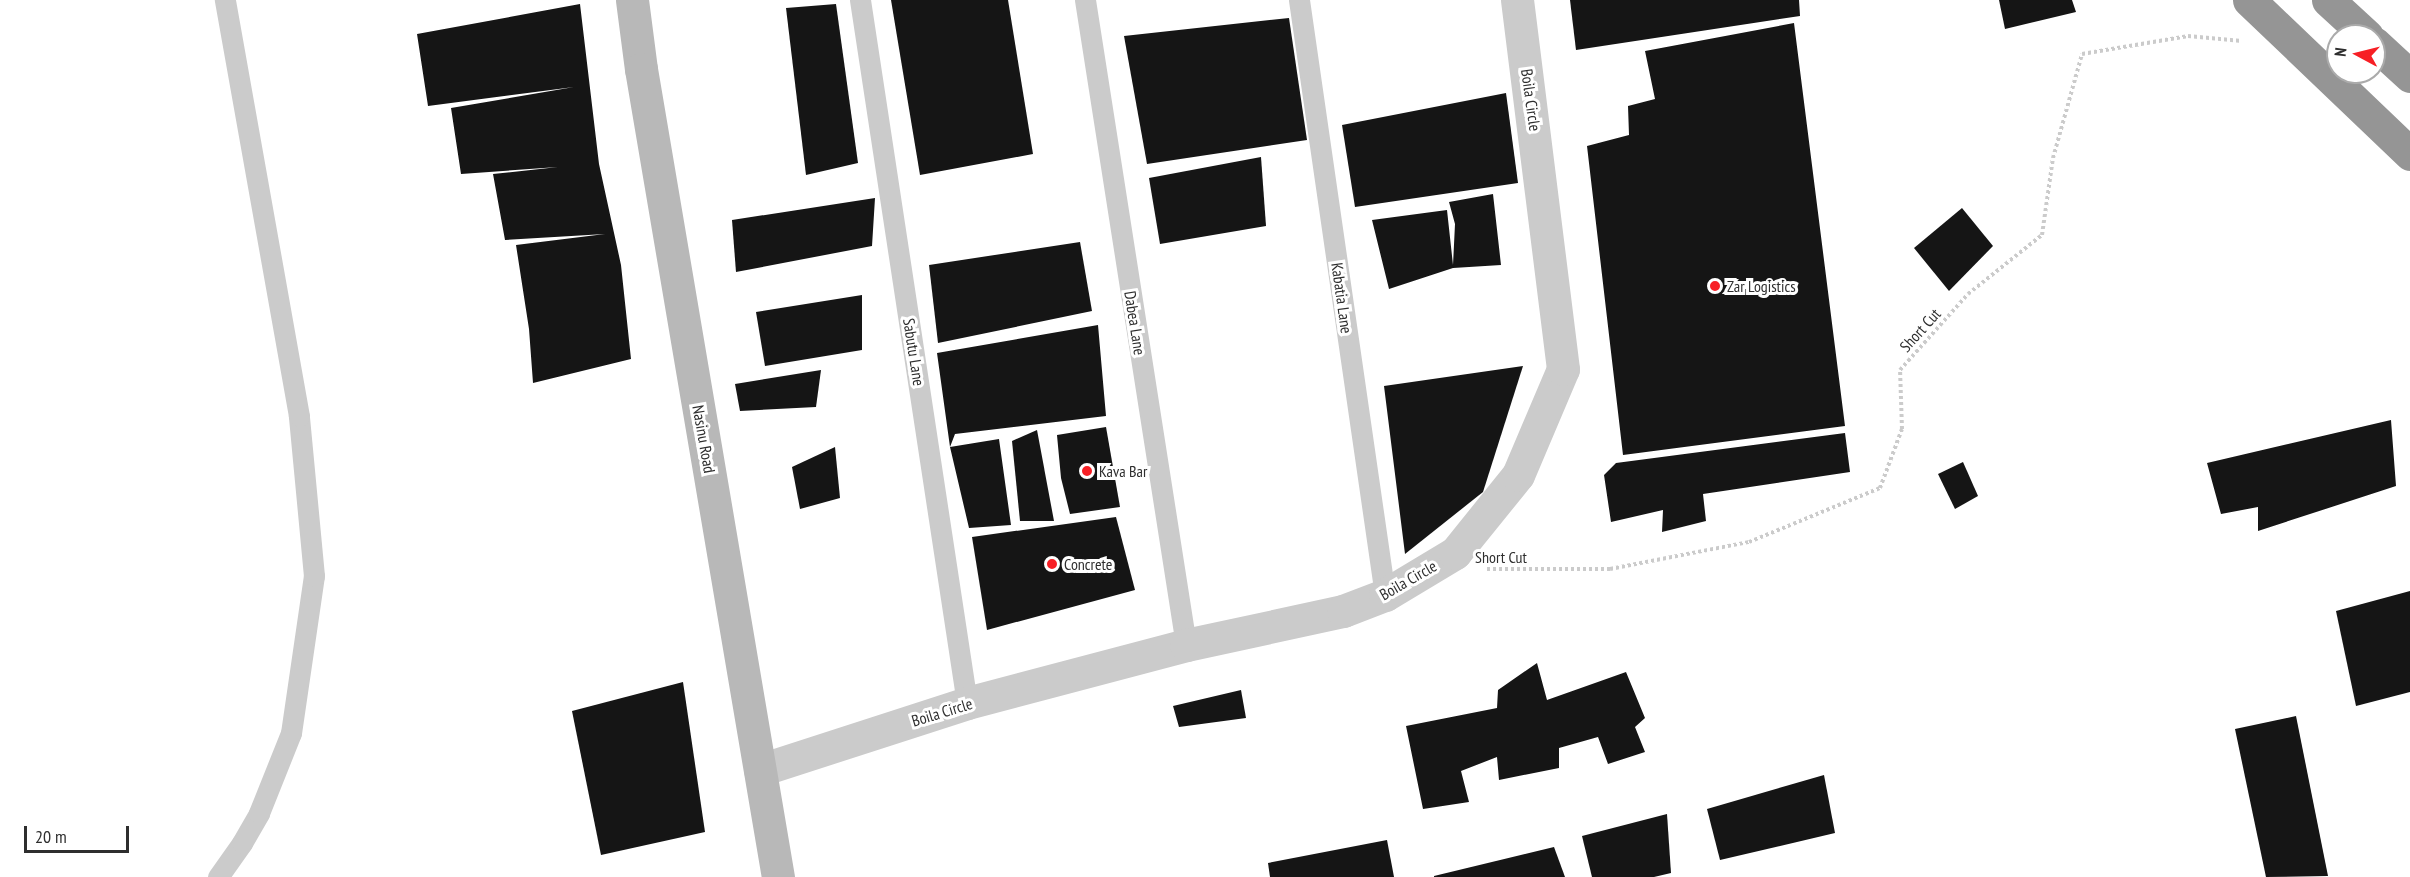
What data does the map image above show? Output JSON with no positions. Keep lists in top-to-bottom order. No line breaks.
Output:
{"streets":{"street":["Boila Circle","Nasinu Road"],"lane":["Kabatia Lane","Dabea Lane","Sabutu Lane"],"path":["Short Cut"]},"crossings":[["Boila Circle","Kabatia Lane"],["Boila Circle","Dabea Lane"],["Boila Circle","Sabutu Lane"],["Boila Circle","Nasinu Road"]],"places":["Zar Logistics","Kava Bar","Concrete"],"scale_bar":"20 m","north":"left"}
